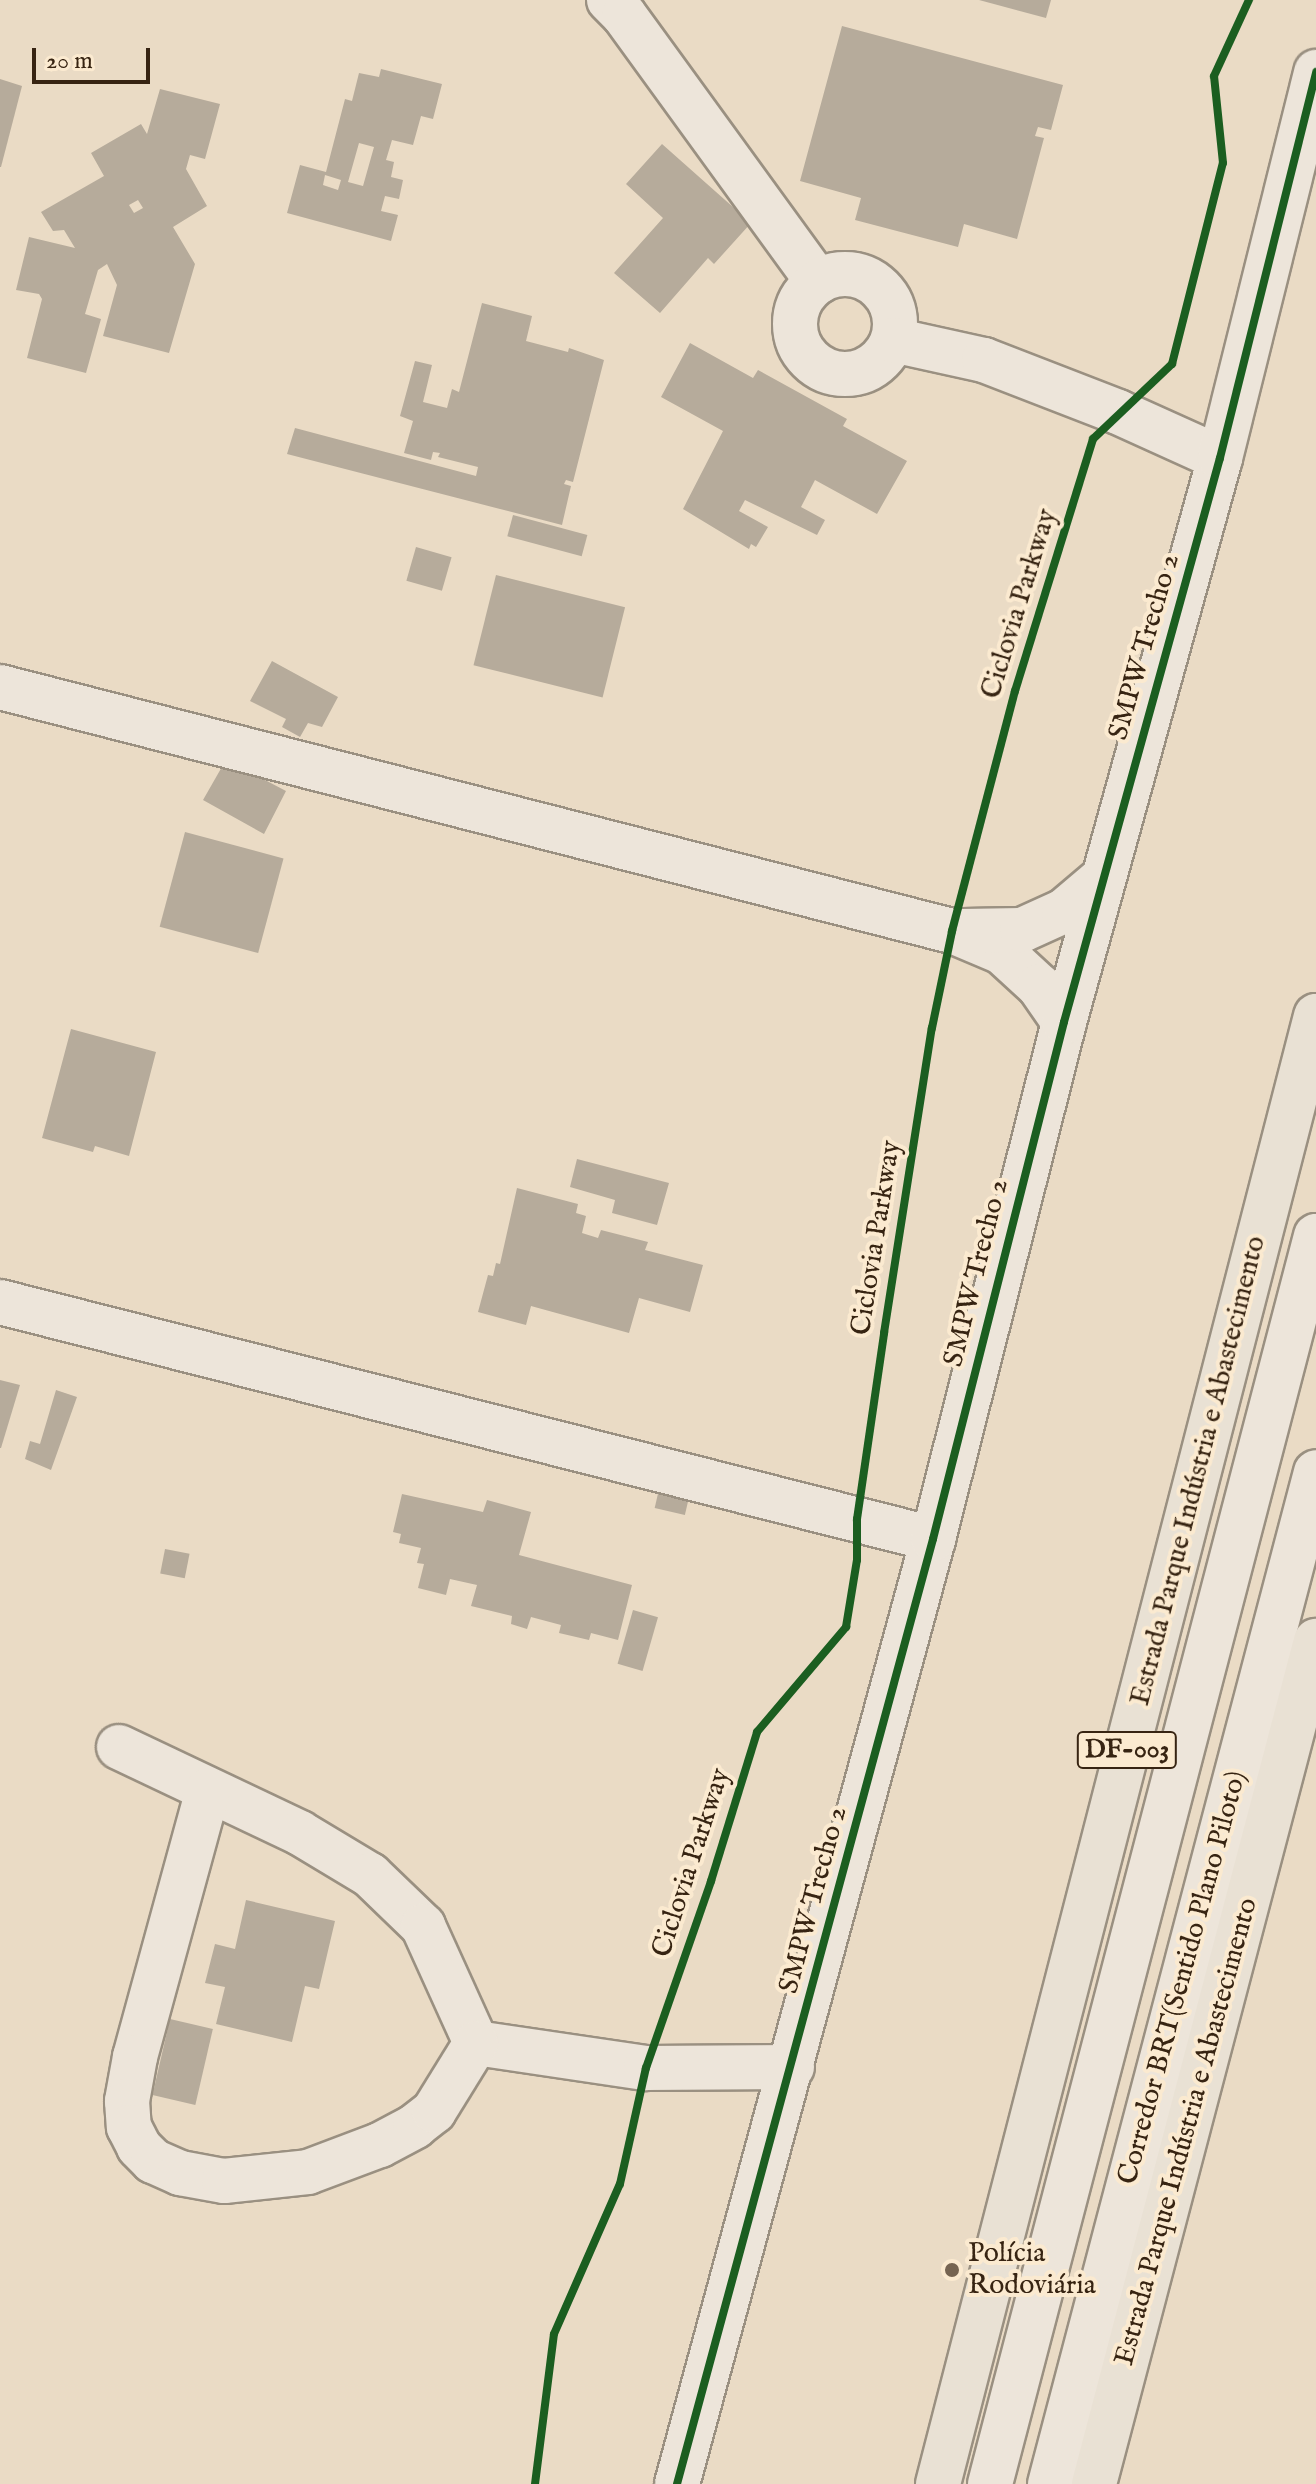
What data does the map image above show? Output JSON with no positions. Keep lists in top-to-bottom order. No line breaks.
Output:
{"streets":{"highway":["Estrada Parque Indústria e Abastecimento","DF-003"],"street":["SMPW Trecho 2","Corredor BRT(Sentido Plano Piloto)"],"cycle path":["Ciclovia Parkway"]},"places":["Polícia Rodoviária"],"scale_bar":"20 m"}
